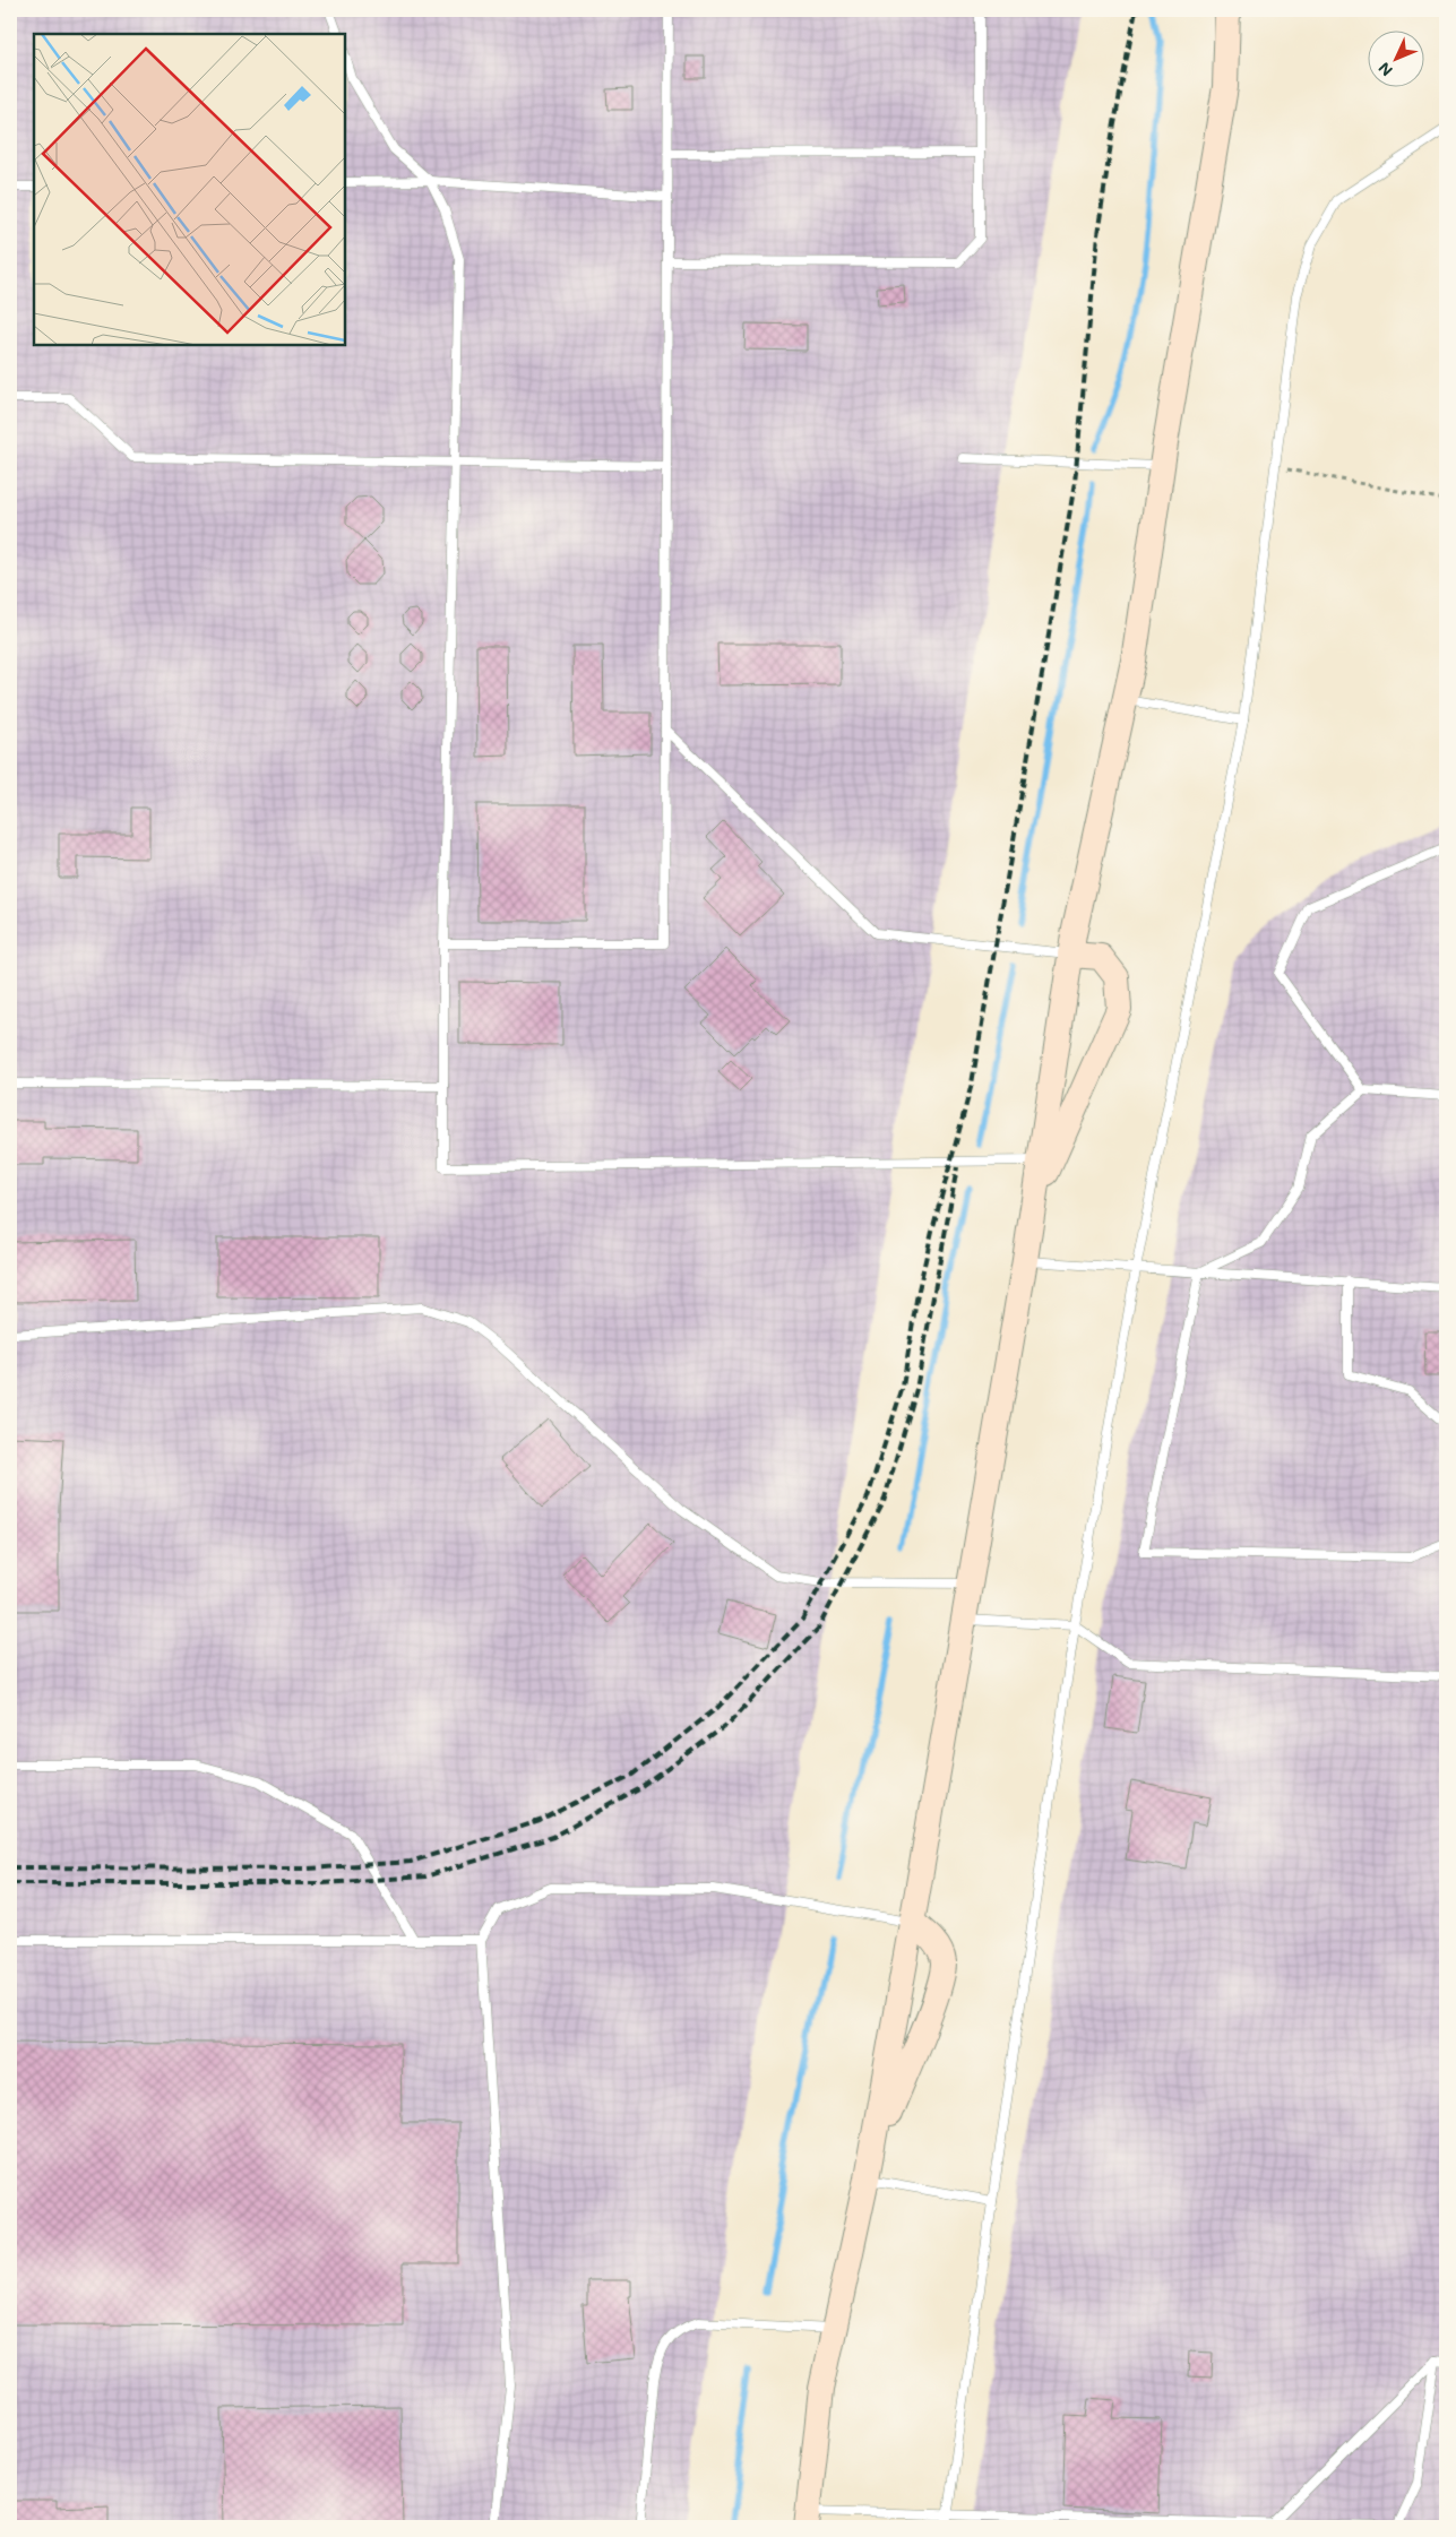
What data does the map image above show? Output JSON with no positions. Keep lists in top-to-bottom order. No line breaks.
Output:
{"north":"bottom left"}
